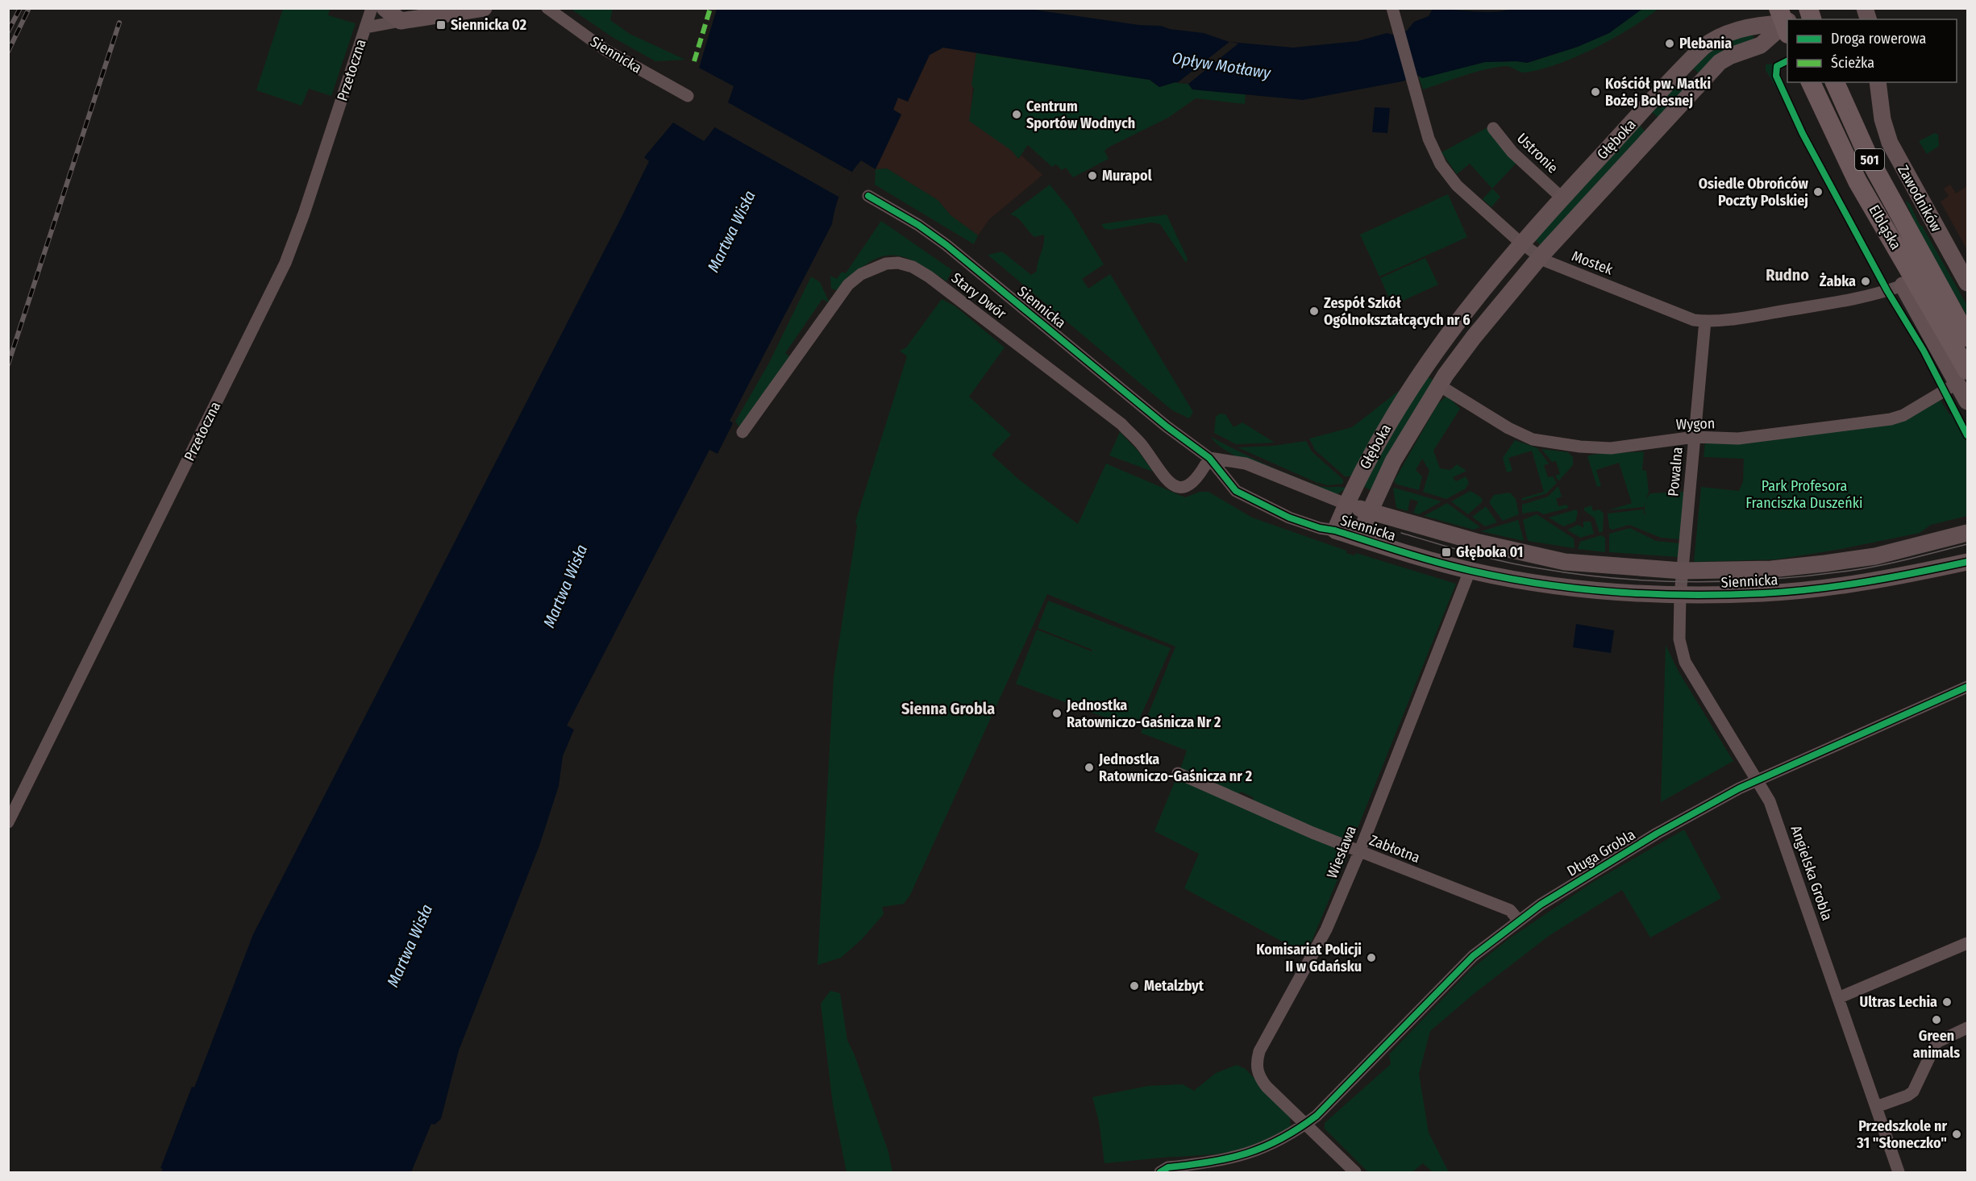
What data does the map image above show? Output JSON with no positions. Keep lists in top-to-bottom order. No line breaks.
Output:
{"streets":{"main road":["501","Elbląska"],"street":["Siennicka","Przetoczna","Głęboka","Ustronie","Zawodników","Mostek","Stary Dwór","Wygon","Powalna","Zabłotna","Wiesława","Długa Grobla","Angielska Grobla"]},"crossings":[["Siennicka","Głęboka"],["Siennicka","Stary Dwór"],["Siennicka","Powalna"],["Siennicka","Wiesława"],["Siennicka","Angielska Grobla"],["Głęboka","Ustronie"],["Głęboka","Mostek"],["Głęboka","Wygon"],["Elbląska","Mostek"],["Elbląska","Wygon"],["Mostek","Powalna"],["Wygon","Powalna"],["Powalna","Angielska Grobla"],["Zabłotna","Wiesława"],["Zabłotna","Długa Grobla"],["Wiesława","Długa Grobla"],["Długa Grobla","Angielska Grobla"]],"districts":["Rudno","Sienna Grobla"],"water":["Opływ Motławy","Martwa Wisła"],"parks":["Park Profesora Franciszka Duszeńki"],"places":{"transit":["Siennicka 02","Głęboka 01"],"other":["Plebania","Kościół pw. Matki Bożej Bolesnej","Centrum Sportów Wodnych","Murapol","Osiedle Obrońców Poczty Polskiej","Żabka","Zespół Szkół Ogólnokształcących nr 6","Jednostka Ratowniczo-Gaśnicza Nr 2","Jednostka Ratowniczo-Gaśnicza nr 2","Komisariat Policji II w Gdańsku","Metalzbyt","Ultras Lechia","Green animals","Przedszkole nr 31 \"Słoneczko\""]},"legend":["Droga rowerowa","Ścieżka"]}
